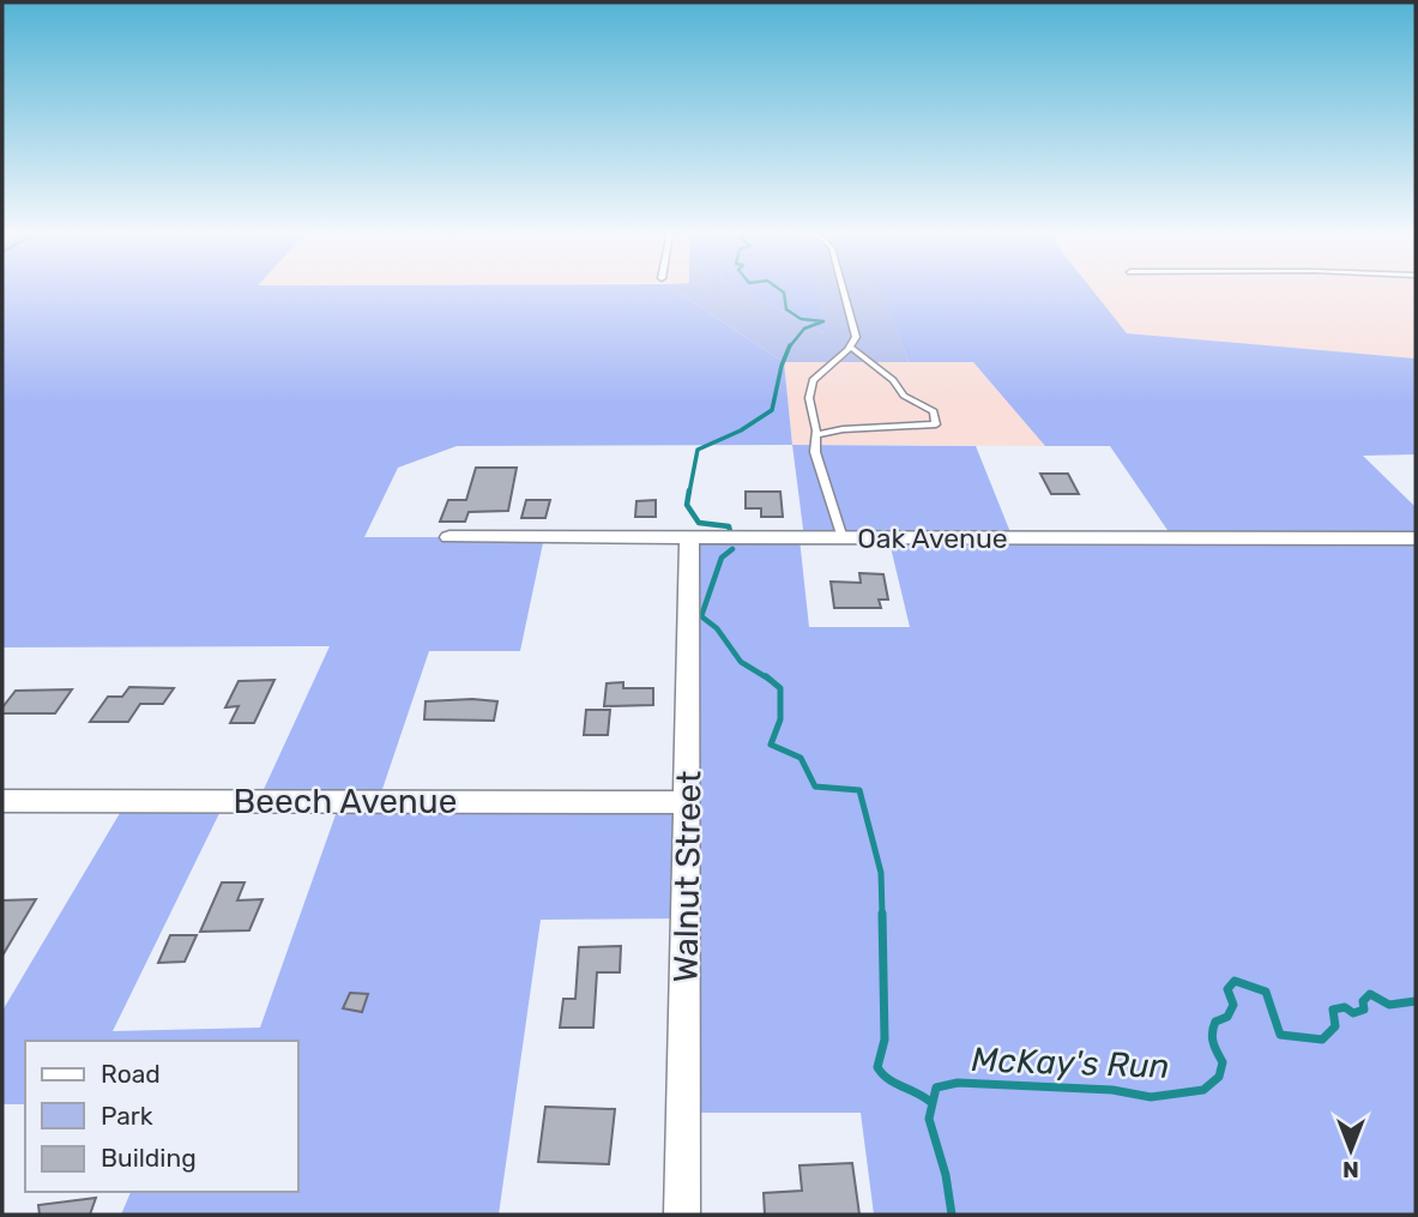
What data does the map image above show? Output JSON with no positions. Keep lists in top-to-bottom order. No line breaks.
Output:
{"streets":{"street":["Oak Avenue","Beech Avenue","Walnut Street"]},"crossings":[["Oak Avenue","Walnut Street"],["Beech Avenue","Walnut Street"]],"water":["McKay's Run"],"legend":["Road","Park","Building"],"north":"bottom"}
